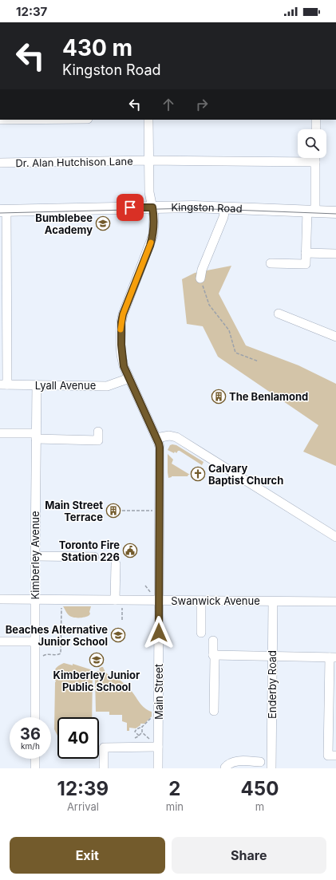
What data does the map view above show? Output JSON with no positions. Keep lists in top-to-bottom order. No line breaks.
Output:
{"streets":{"main road":["Kingston Road"],"street":["Dr. Alan Hutchison Lane","Lyall Avenue","Kimberley Avenue","Swanwick Avenue","Enderby Road","Main Street"]},"crossings":[["Dr. Alan Hutchison Lane","Main Street"],["Kingston Road","Main Street"],["Lyall Avenue","Kimberley Avenue"],["Lyall Avenue","Main Street"],["Kimberley Avenue","Swanwick Avenue"],["Swanwick Avenue","Enderby Road"],["Swanwick Avenue","Main Street"]],"places":{"school or university":["Bumblebee Academy","Beaches Alternative Junior School","Kimberley Junior Public School"],"building":["The Benlamond","Main Street Terrace"],"church":["Calvary Baptist Church"],"public building":["Toronto Fire Station 226"]},"page":{"status":"12:37","turn":["430 m","Kingston Road"],"speed":"36 km/h","limit":"40","eta":["12:39","Arrival","2","min","450","m"],"buttons":["Exit","Share"]}}
